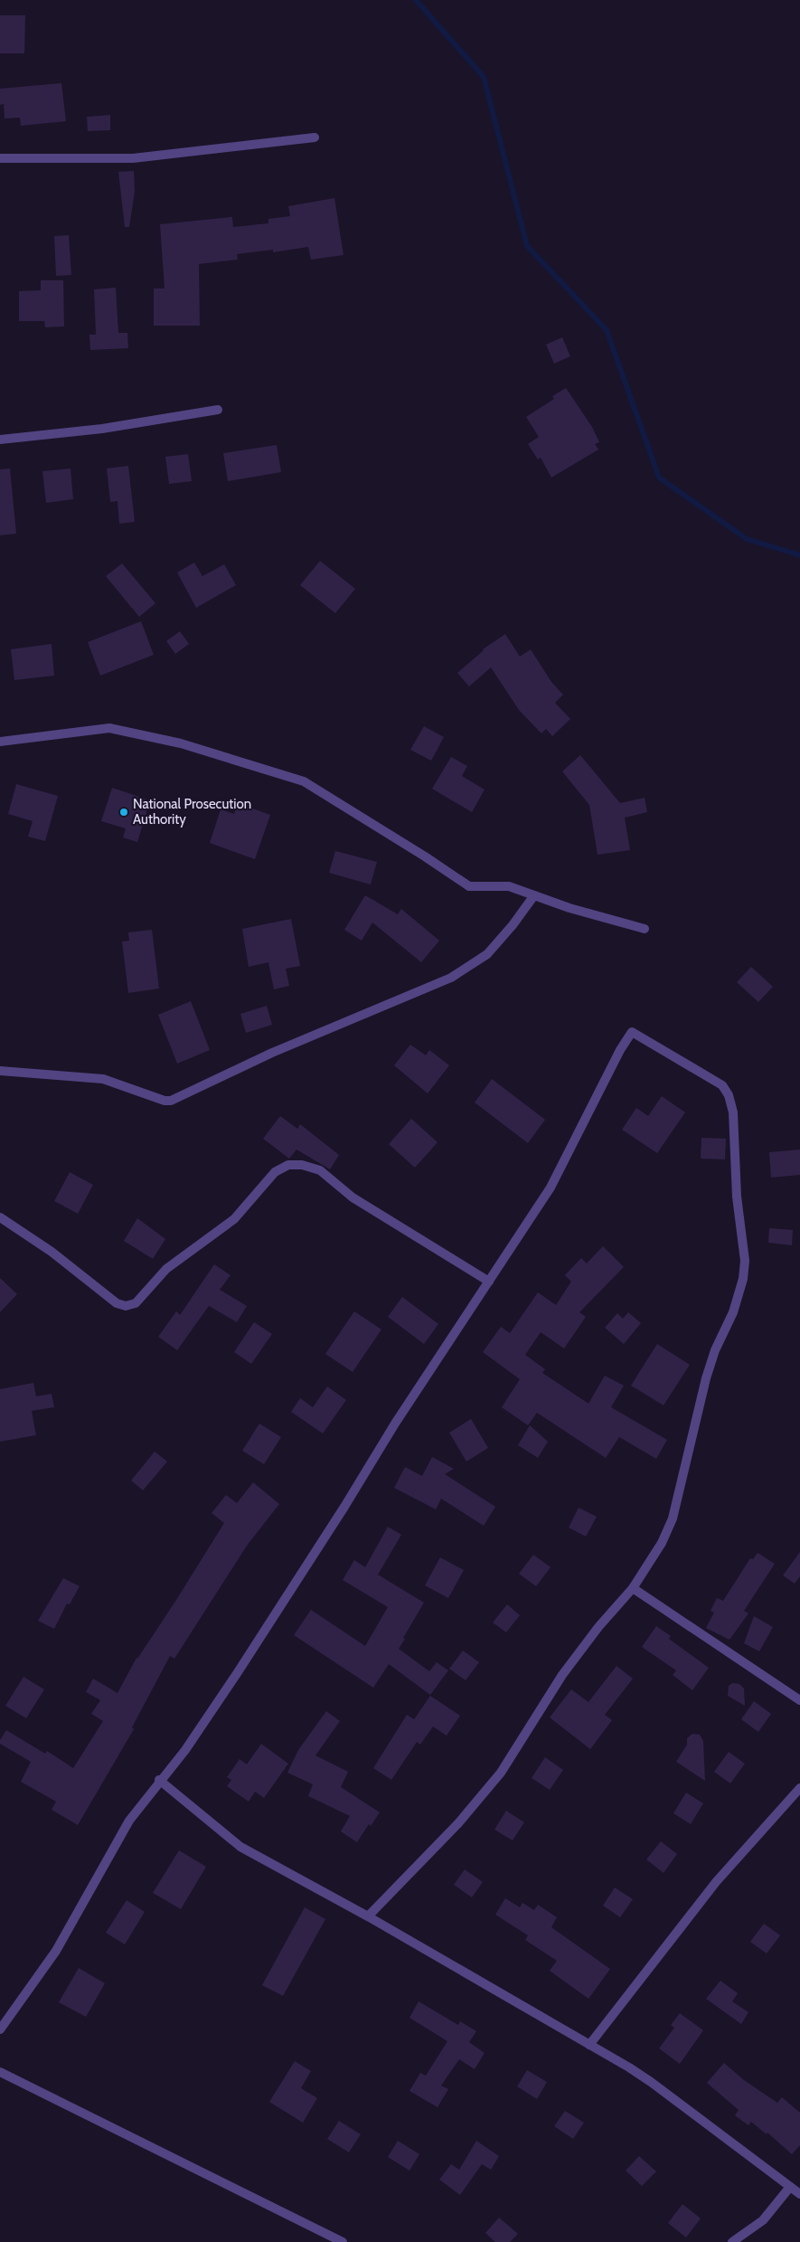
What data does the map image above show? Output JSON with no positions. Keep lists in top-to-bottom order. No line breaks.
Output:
{"places":["National Prosecution Authority"]}
